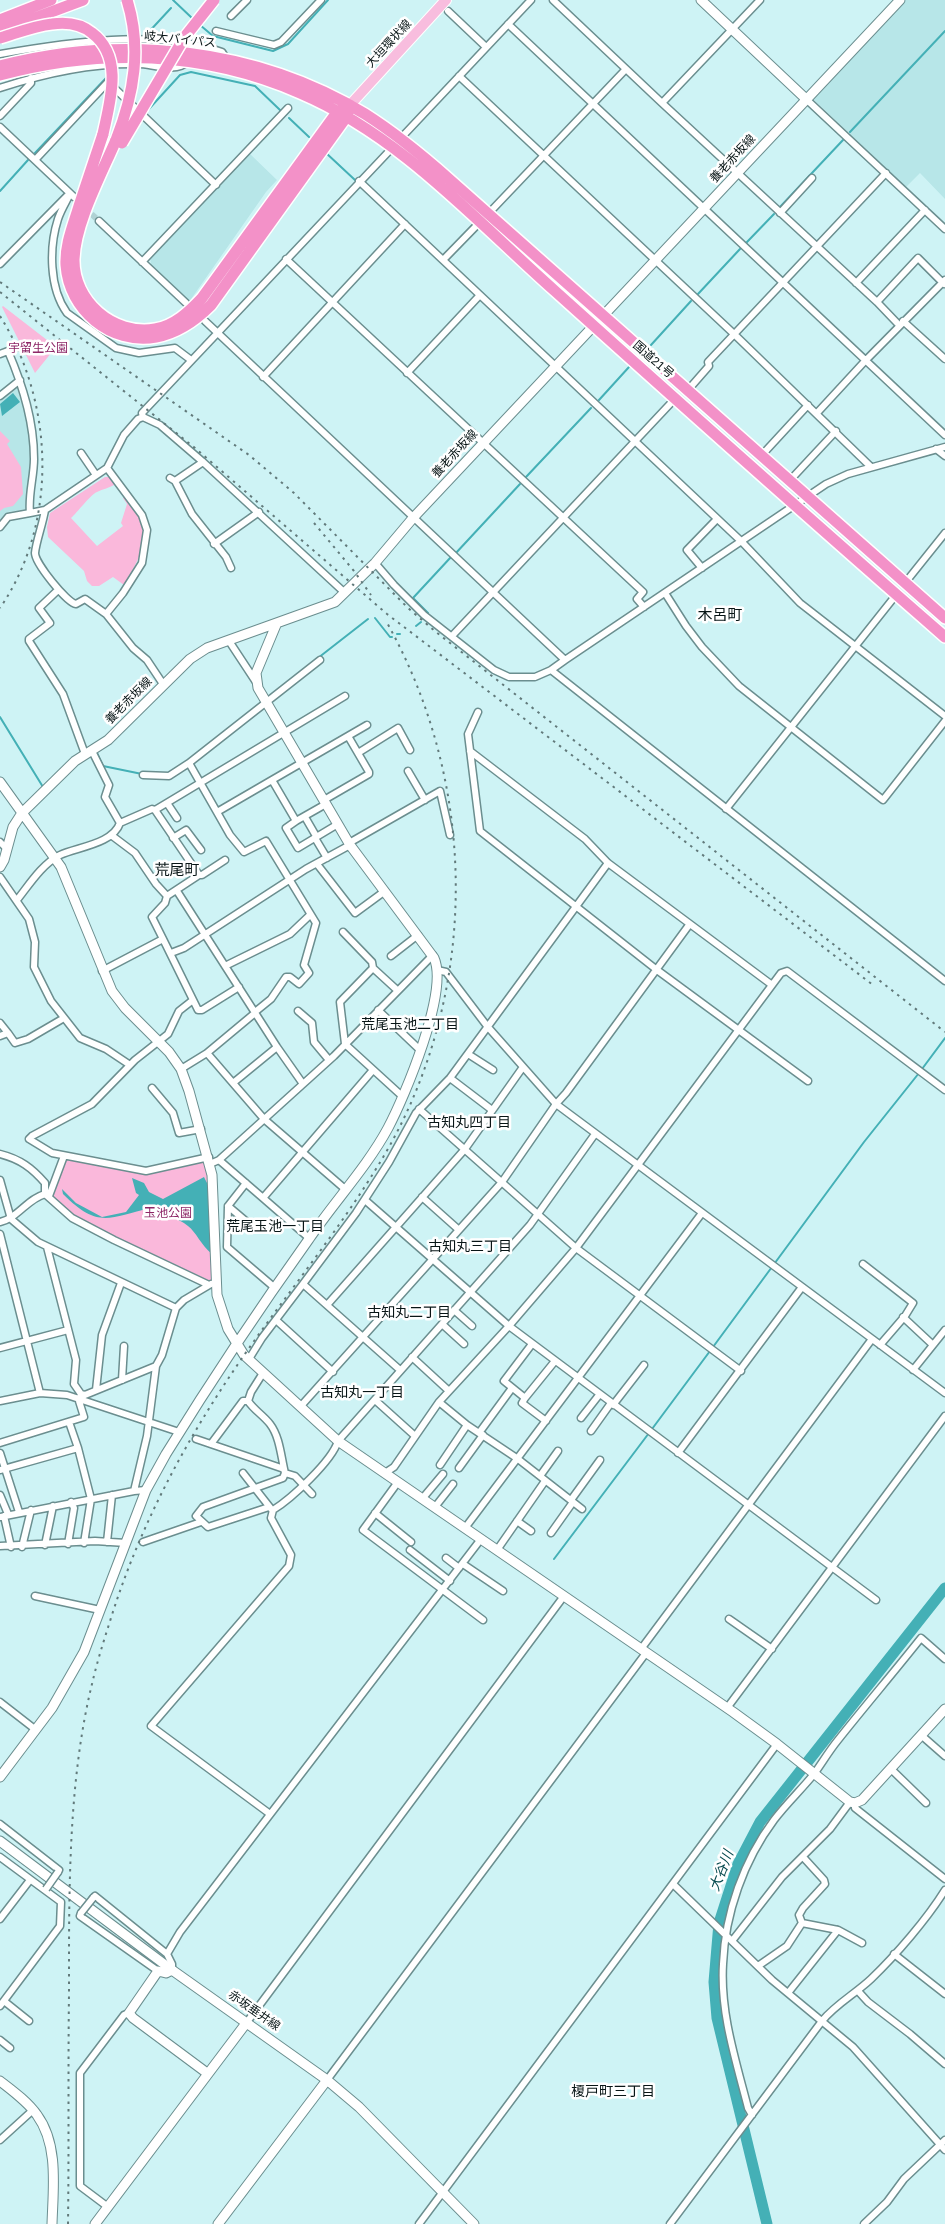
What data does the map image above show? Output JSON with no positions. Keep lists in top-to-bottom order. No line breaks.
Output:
{"streets":{"highway":["岐大バイパス","国道21号"],"main road":["大垣環状線"],"street":["養老赤坂線","赤坂垂井線"]},"crossings":[["岐大バイパス","大垣環状線"],["岐大バイパス","国道21号"],["大垣環状線","国道21号"],["養老赤坂線","国道21号"]],"districts":["木呂町","荒尾町","荒尾玉池二丁目","古知丸四丁目","荒尾玉池一丁目","古知丸三丁目","古知丸二丁目","古知丸一丁目","榎戸町三丁目"],"water":["大谷川"],"parks":["宇留生公園","玉池公園"]}
